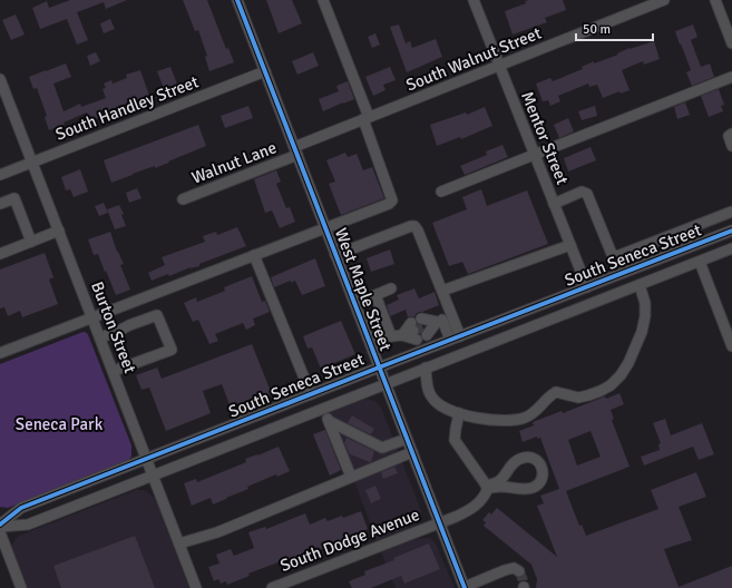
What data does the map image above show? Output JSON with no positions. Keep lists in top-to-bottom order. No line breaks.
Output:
{"streets":{"street":["South Walnut Street","South Handley Street","Mentor Street","Walnut Lane","South Seneca Street","West Maple Street","Burton Street","South Dodge Avenue"]},"crossings":[["South Walnut Street","Mentor Street"],["South Walnut Street","Walnut Lane"],["South Walnut Street","West Maple Street"],["South Handley Street","West Maple Street"],["South Handley Street","Burton Street"],["Mentor Street","South Seneca Street"],["Walnut Lane","West Maple Street"],["South Seneca Street","West Maple Street"],["South Seneca Street","Burton Street"],["West Maple Street","South Dodge Avenue"]],"parks":["Seneca Park"],"scale_bar":"50 m"}
